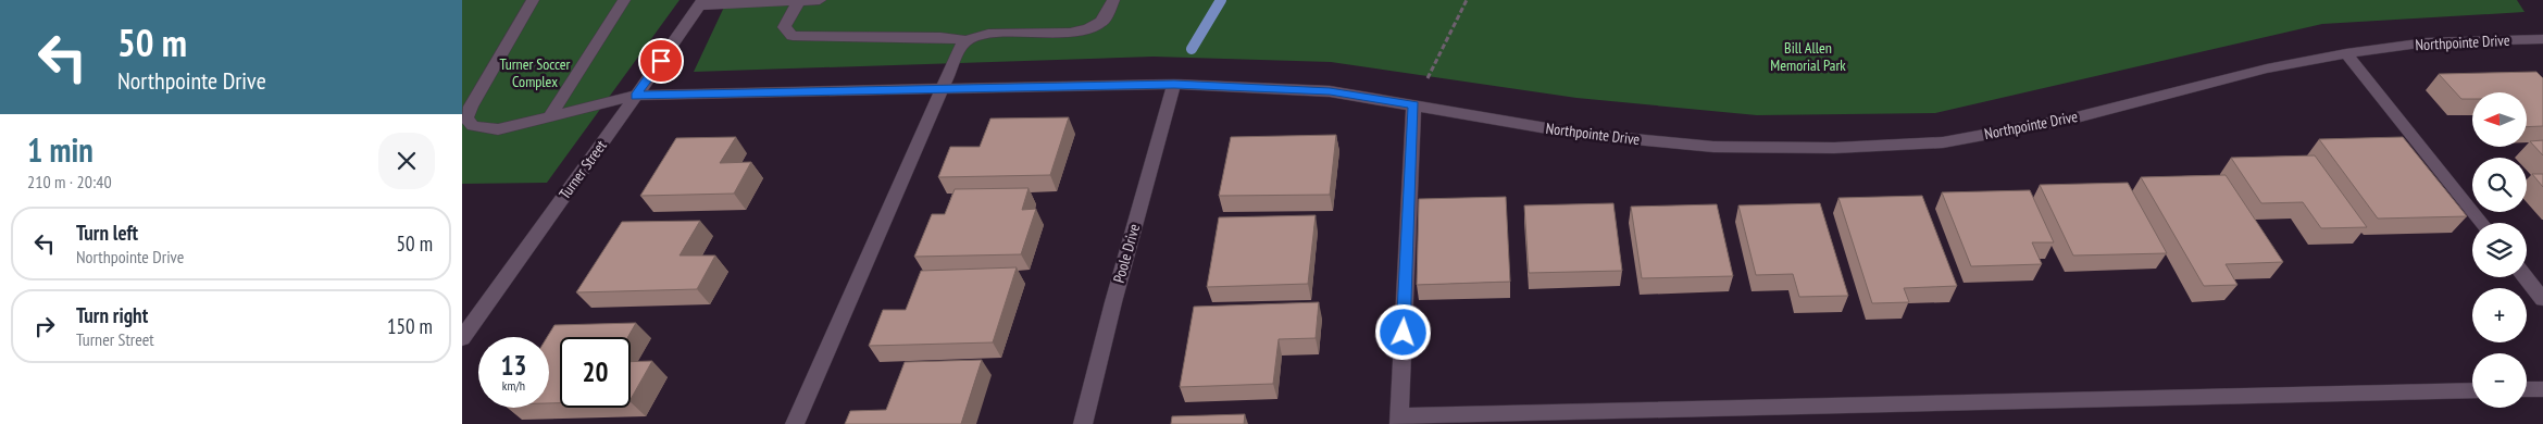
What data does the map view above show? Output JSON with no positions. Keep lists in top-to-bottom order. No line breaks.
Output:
{"streets":{"street":["Northpointe Drive","Turner Street","Poole Drive"]},"crossings":[["Northpointe Drive","Turner Street"],["Northpointe Drive","Poole Drive"]],"parks":["Bill Allen Memorial Park","Turner Soccer Complex"],"north":"left","page":{"turn":["50 m","Northpointe Drive"],"map_buttons":["+","−"],"heading":["1 min","210 m · 20:40"],"list":[{"name":"Turn left","note":"Northpointe Drive","value":"50 m"},{"name":"Turn right","note":"Turner Street","value":"150 m"}],"speed":"13 km/h","limit":"20"}}
